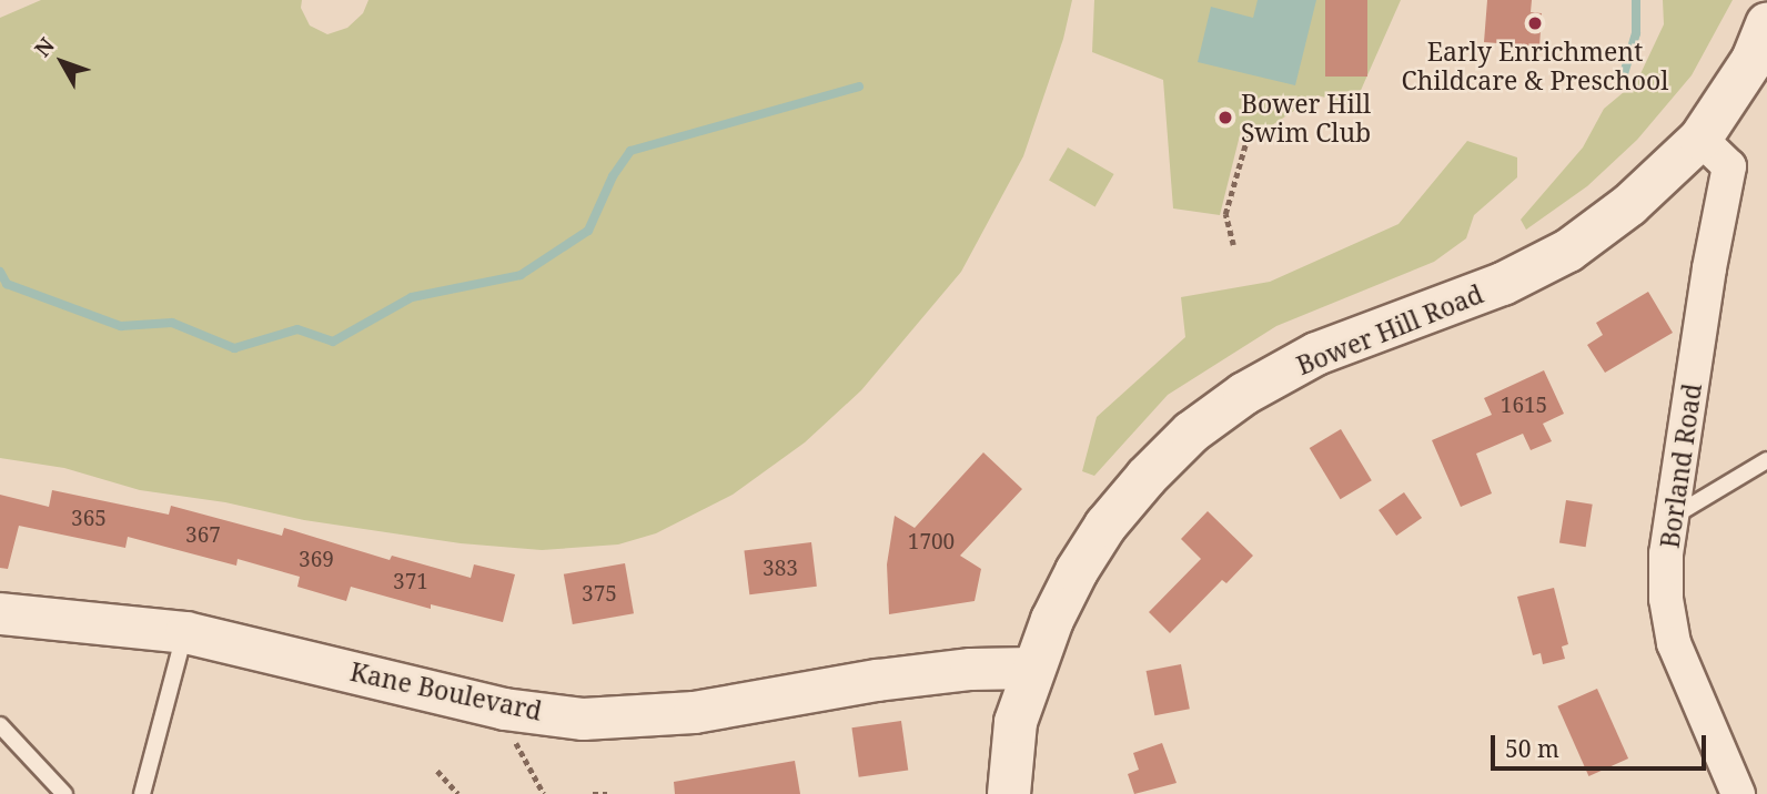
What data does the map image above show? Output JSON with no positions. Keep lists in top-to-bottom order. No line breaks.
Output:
{"streets":{"main road":["Bower Hill Road"],"street":["Borland Road","Kane Boulevard"]},"crossings":[["Bower Hill Road","Borland Road"],["Bower Hill Road","Kane Boulevard"]],"places":["Early Enrichment Childcare & Preschool","Bower Hill Swim Club"],"house_numbers":["1615","365","367","1700","369","383","371","375"],"scale_bar":"50 m","north":"top left"}
